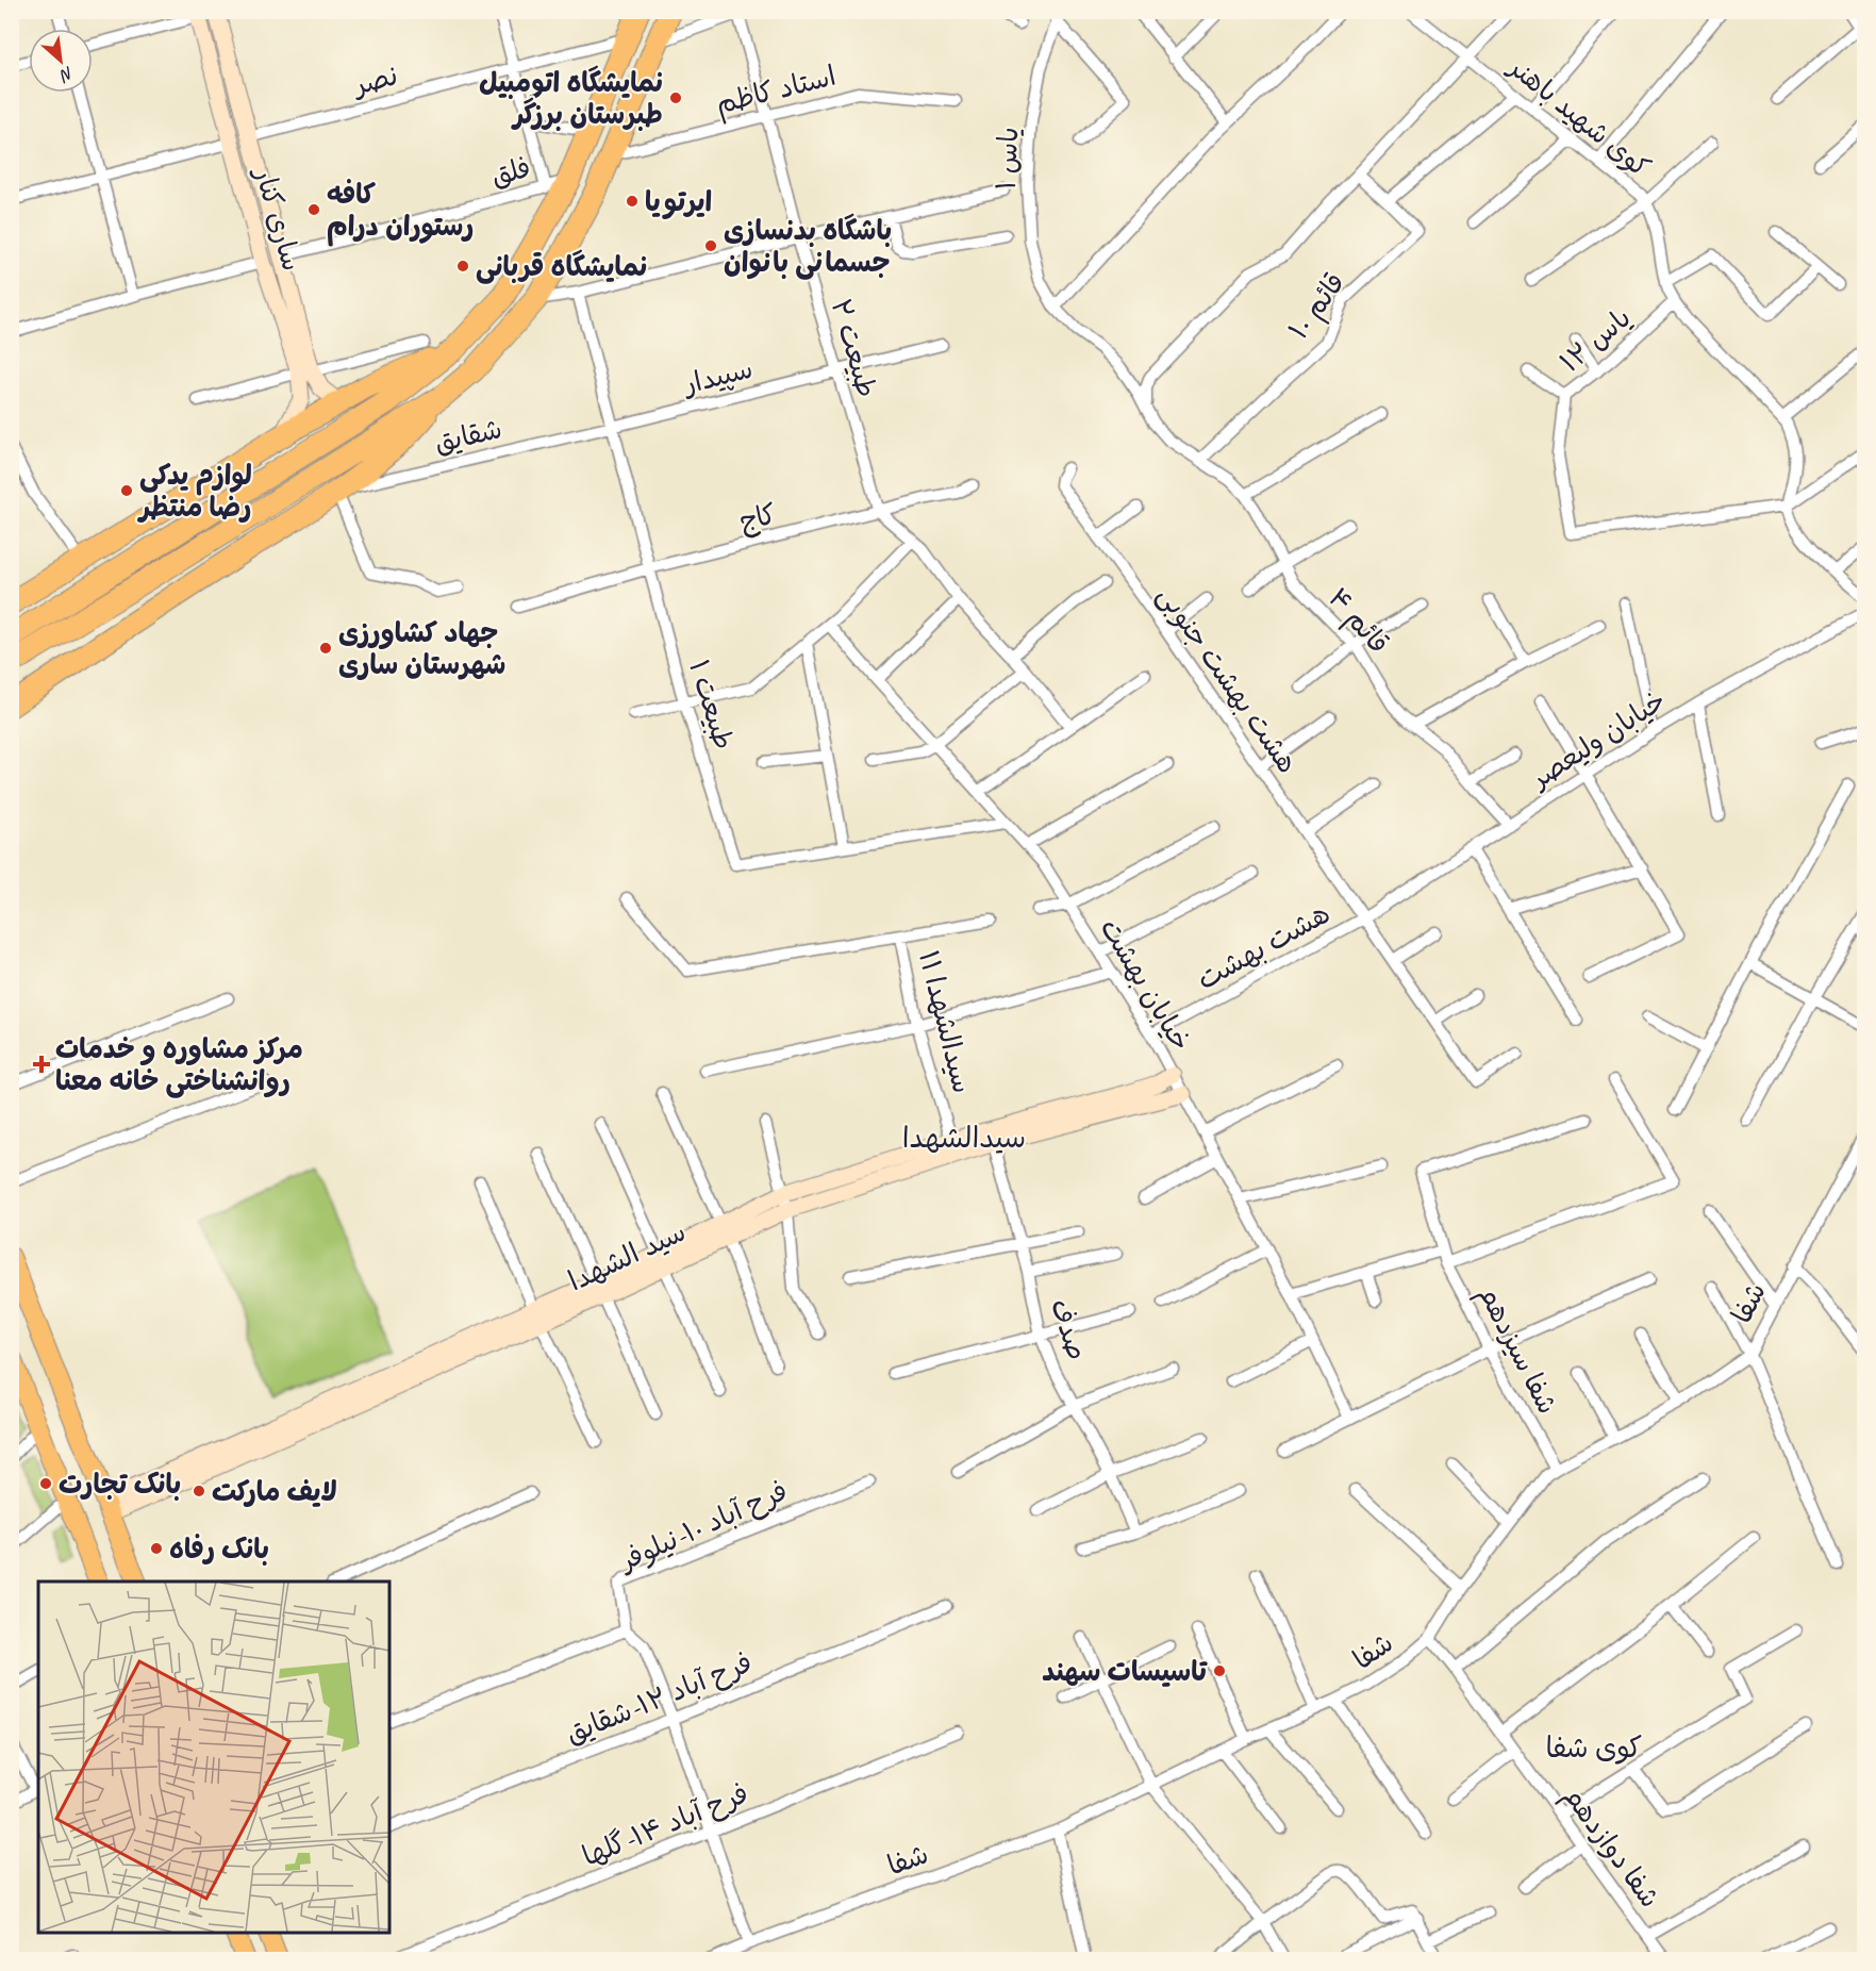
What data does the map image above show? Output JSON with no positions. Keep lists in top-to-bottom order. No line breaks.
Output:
{"streets":{"street":["نصر","استاد کاظم","کوی شهید باهنر","یاس ۱","فلق","ساری کنار","قائم ۱۰","یاس ۱۲","طبیعت ۲","سپیدار","شقایق","کاج","قائم ۴","هشت بهشت جنوبی","طبیعت ۱","خیابان ولیعصر","هشت بهشت","خیابان بهشت","سیدالشهدا ۱۱","سید الشهدا","شفا","صدف","شفا سیزدهم","فرح آباد ۱۰-نیلوفر","فرح آباد ۱۲-شقایق","فرح آباد ۱۴-گلها","شفا دوازدهم"]},"crossings":[["نصر","ساری کنار"],["استاد کاظم","طبیعت ۲"],["کوی شهید باهنر","یاس ۱۲"],["یاس ۱","قائم ۴"],["فلق","ساری کنار"],["قائم ۱۰","قائم ۴"],["طبیعت ۲","سپیدار"],["طبیعت ۲","کاج"],["سپیدار","شقایق"],["سپیدار","طبیعت ۱"],["شقایق","طبیعت ۱"],["کاج","طبیعت ۱"],["قائم ۴","خیابان ولیعصر"],["هشت بهشت جنوبی","خیابان ولیعصر"],["هشت بهشت جنوبی","هشت بهشت"],["طبیعت ۱","خیابان بهشت"],["خیابان ولیعصر","هشت بهشت"],["هشت بهشت","خیابان بهشت"],["خیابان بهشت","سید الشهدا"],["سیدالشهدا ۱۱","سید الشهدا"],["سید الشهدا","صدف"],["شفا","شفا سیزدهم"],["شفا","شفا دوازدهم"]],"districts":["سیدالشهدا","کوی شفا"],"places":{"other":["نمایشگاه اتومبیل طبرستان برزگر","ایرتویا","کافه رستوران درام","باشگاه بدنسازی جسمانی بانوان","نمایشگاه قربانی","لوازم یدکی رضا منتظر","جهاد کشاورزی شهرستان ساری","بانک تجارت","لایف مارکت","بانک رفاه","تاسیسات سهند"],"health":["مرکز مشاوره و خدمات روانشناختی خانه معنا"]},"north":"bottom right"}
